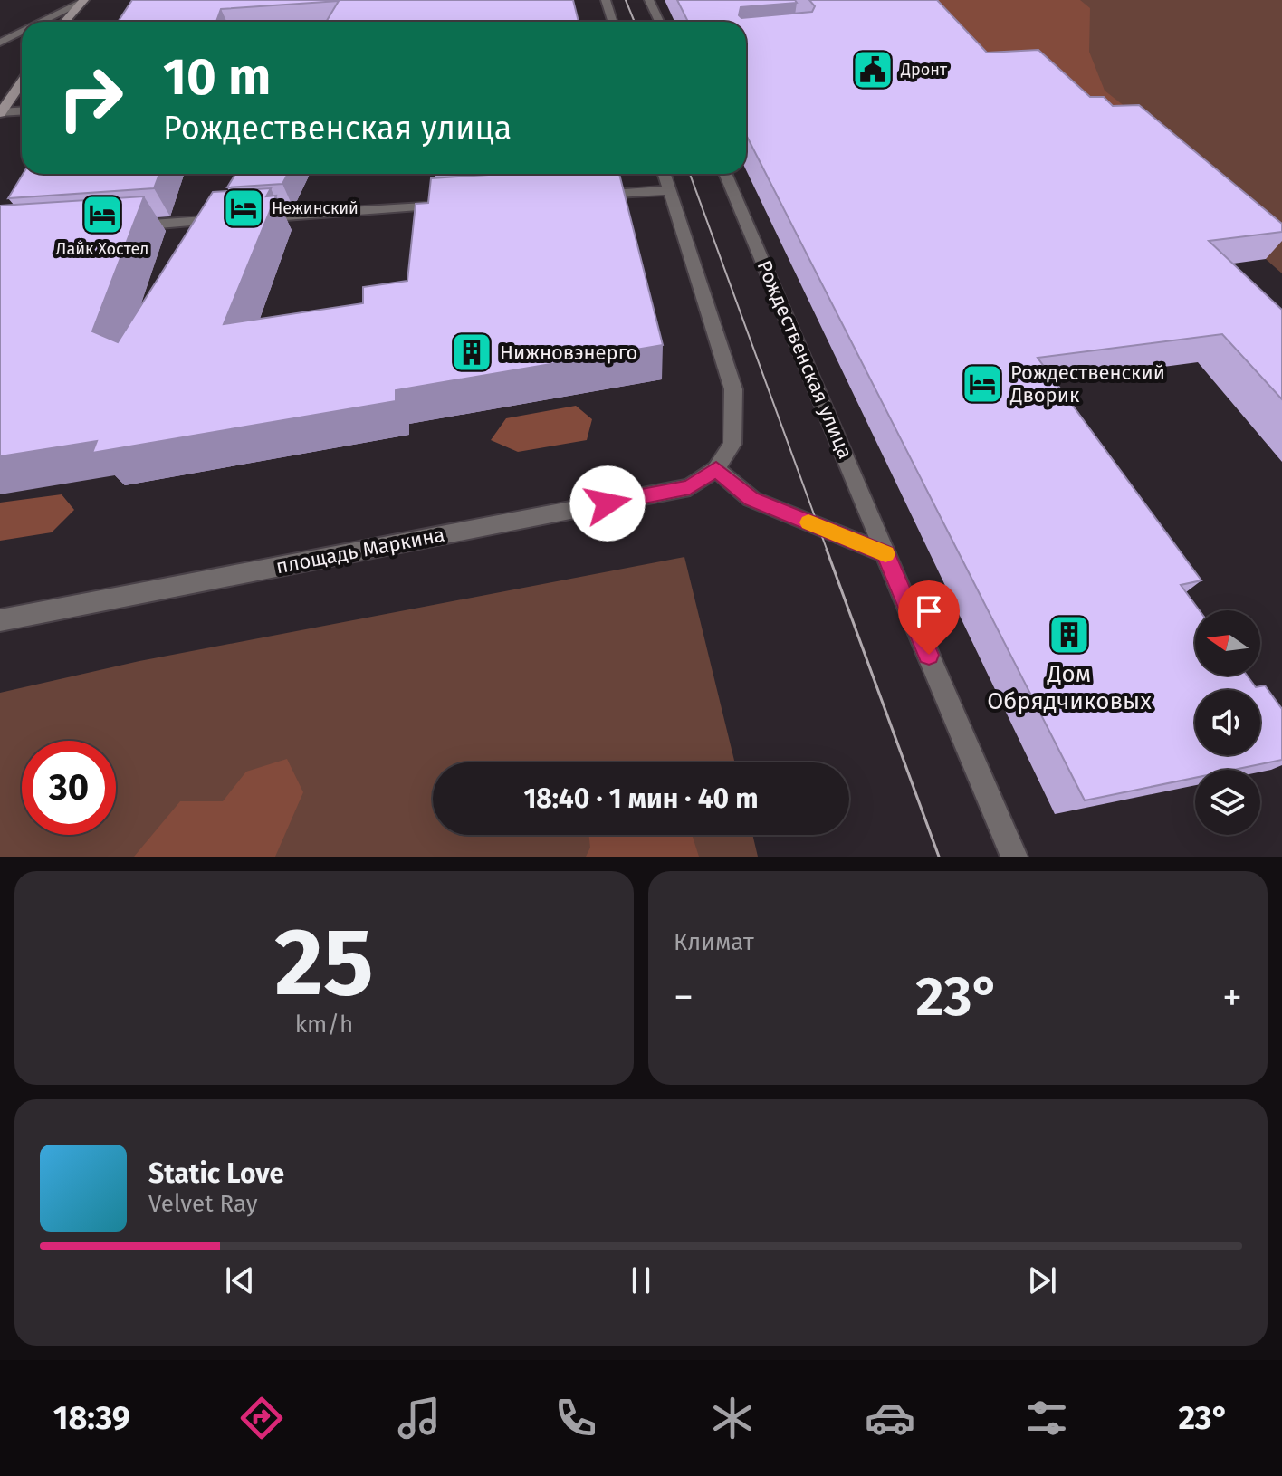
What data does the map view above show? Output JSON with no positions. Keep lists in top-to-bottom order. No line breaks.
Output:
{"streets":{"street":["Рождественская улица","площадь Маркина"]},"places":{"public building":["Дронт"],"hotel":["Нежинский","Лайк Хостел","Рождественский Дворик"],"building":["Нижновэнерго","Дом Обрядчиковых"]},"north":"left","page":{"turn":["10 m","Рождественская улица"],"limit":"30","trip":"18:40 · 1 мин · 40 m","tile":[["25","km/h"],"Климат"],"heat":["−","23°","+"],"song":["Static Love","Velvet Ray"],"tabs":["18:39","23°"]}}
